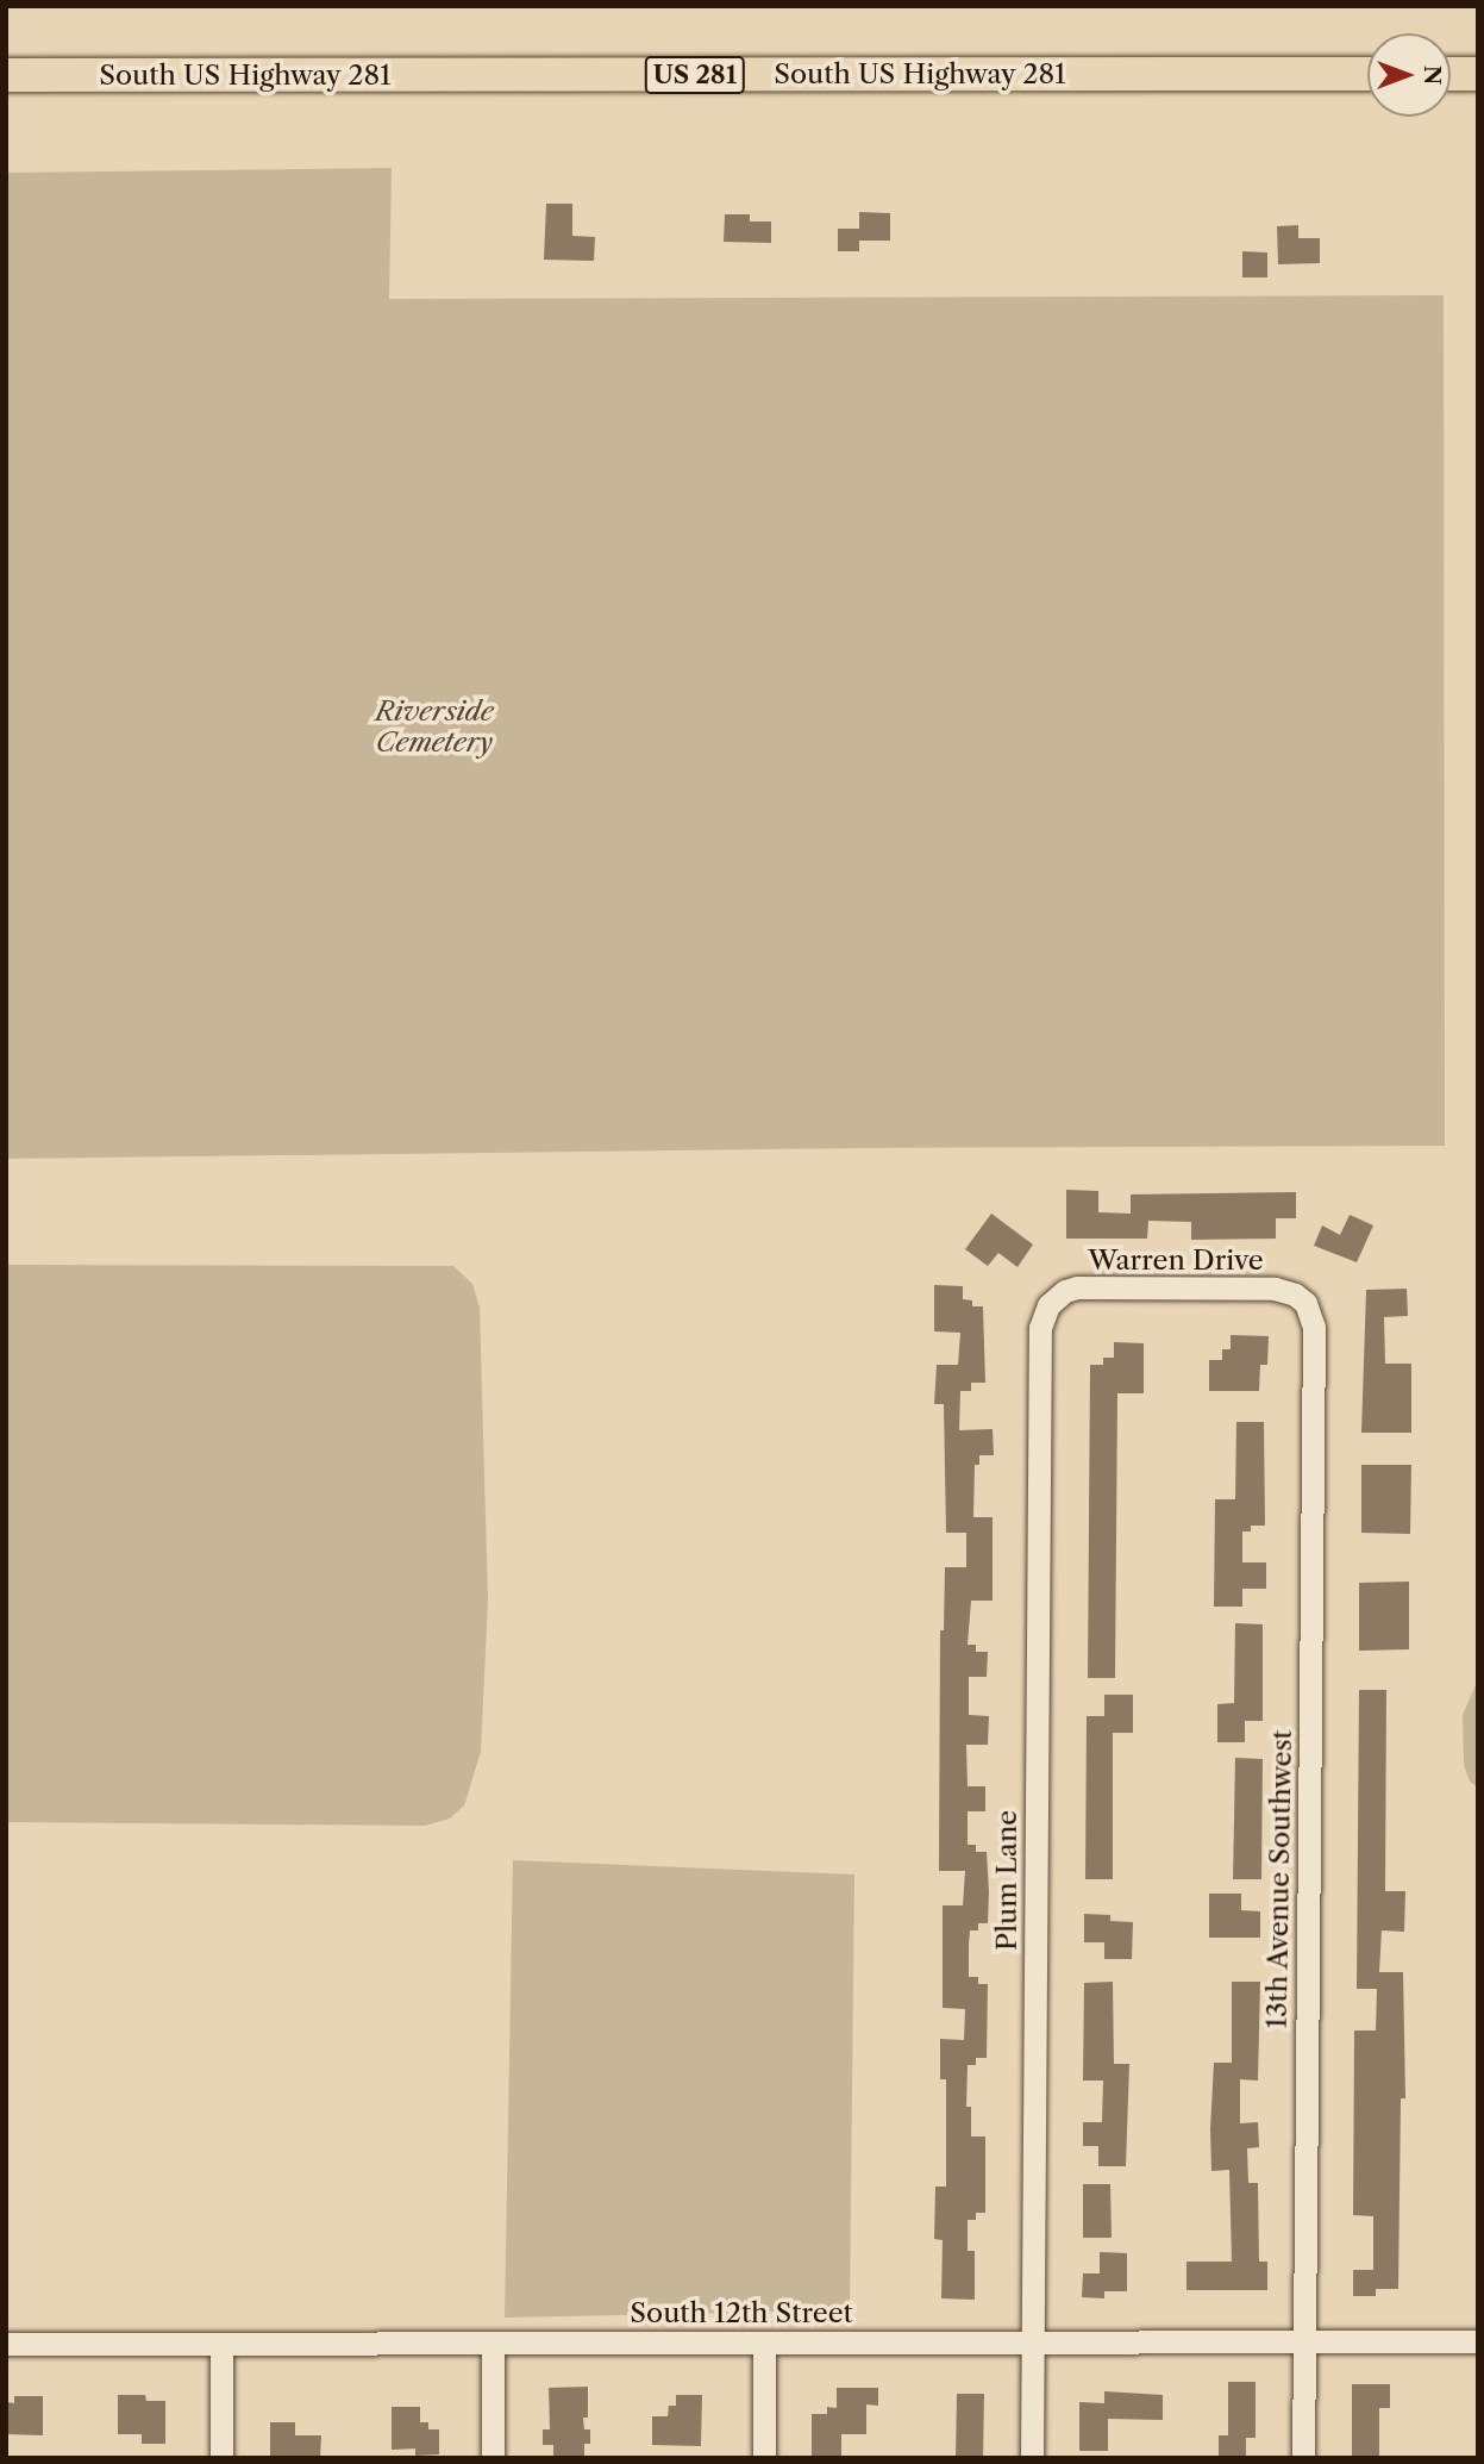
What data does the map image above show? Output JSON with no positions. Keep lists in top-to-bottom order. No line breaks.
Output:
{"streets":{"highway":["South US Highway 281","US 281"],"street":["Warren Drive","13th Avenue Southwest","Plum Lane","South 12th Street"]},"crossings":[["Warren Drive","13th Avenue Southwest"],["Warren Drive","Plum Lane"],["13th Avenue Southwest","South 12th Street"],["Plum Lane","South 12th Street"]],"parks":["Riverside Cemetery"],"north":"right"}
